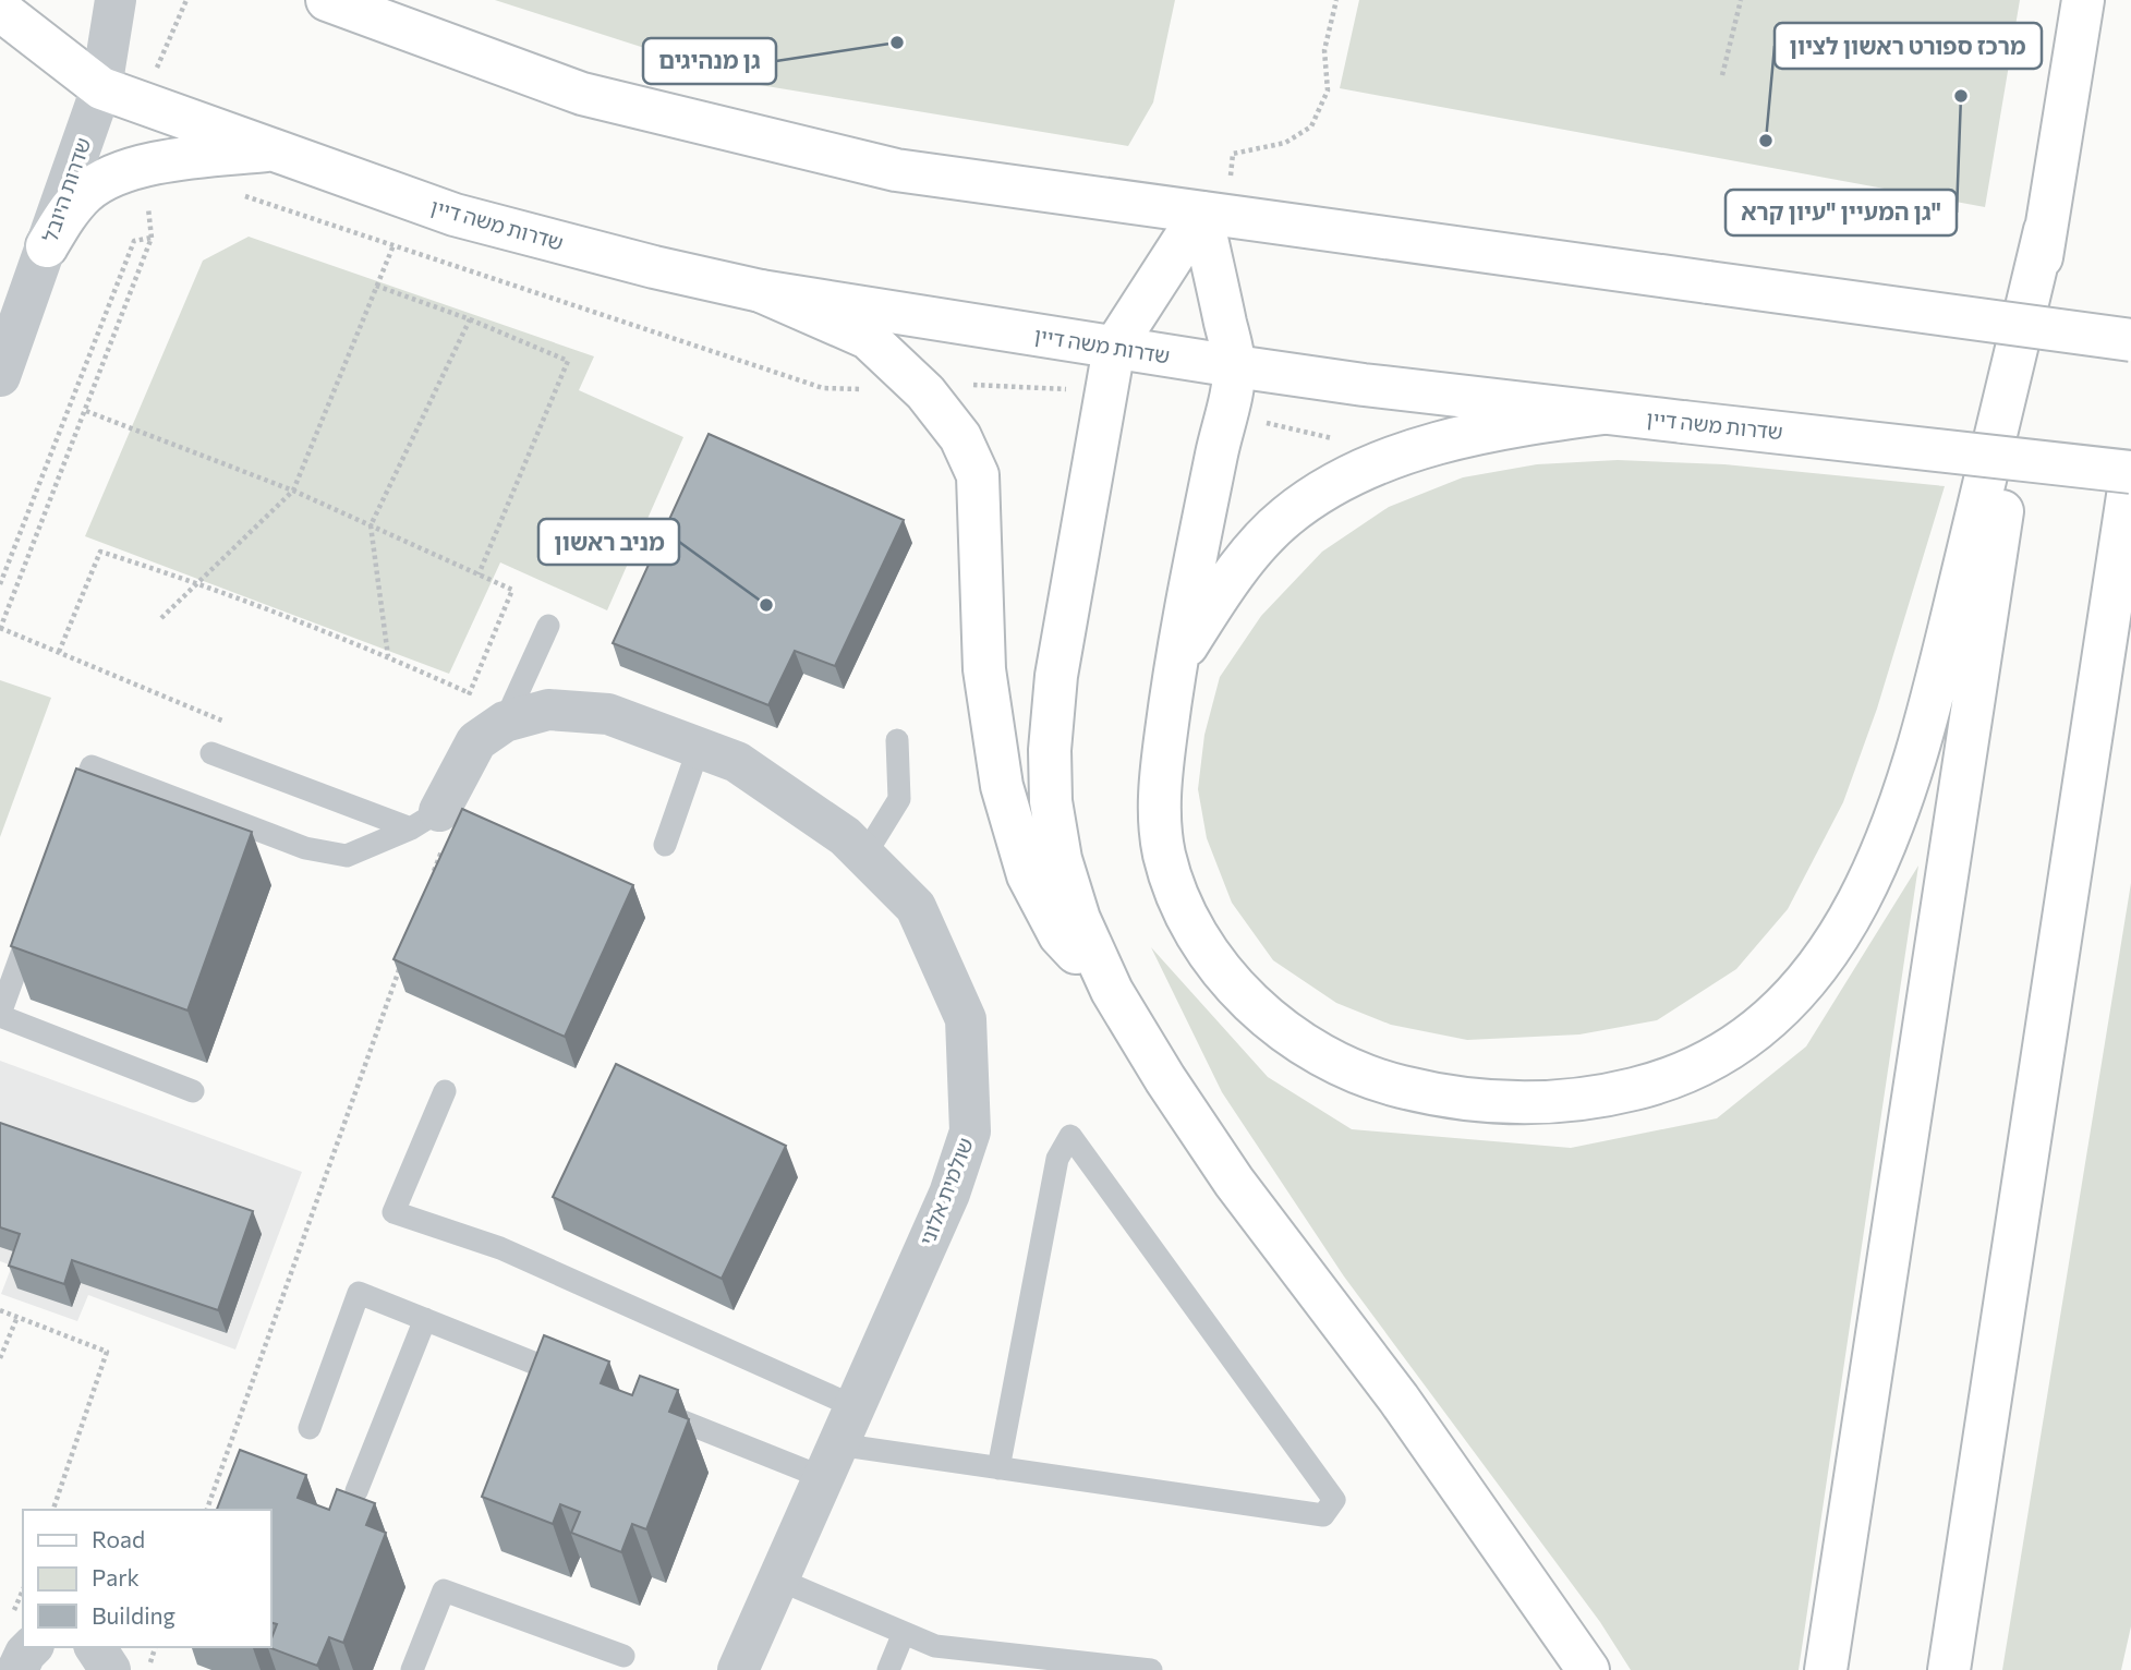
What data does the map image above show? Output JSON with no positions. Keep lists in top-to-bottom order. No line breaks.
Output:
{"streets":{"main road":["שדרות משה דיין"],"street":["שדרות היובל","שולמית אלוני"]},"crossings":[["שדרות היובל","שדרות משה דיין"]],"places":["גן מנהיגים","גן המעיין \"עיון קרא\"","מרכז ספורט ראשון לציון","מניב ראשון"],"legend":["Road","Park","Building"]}
